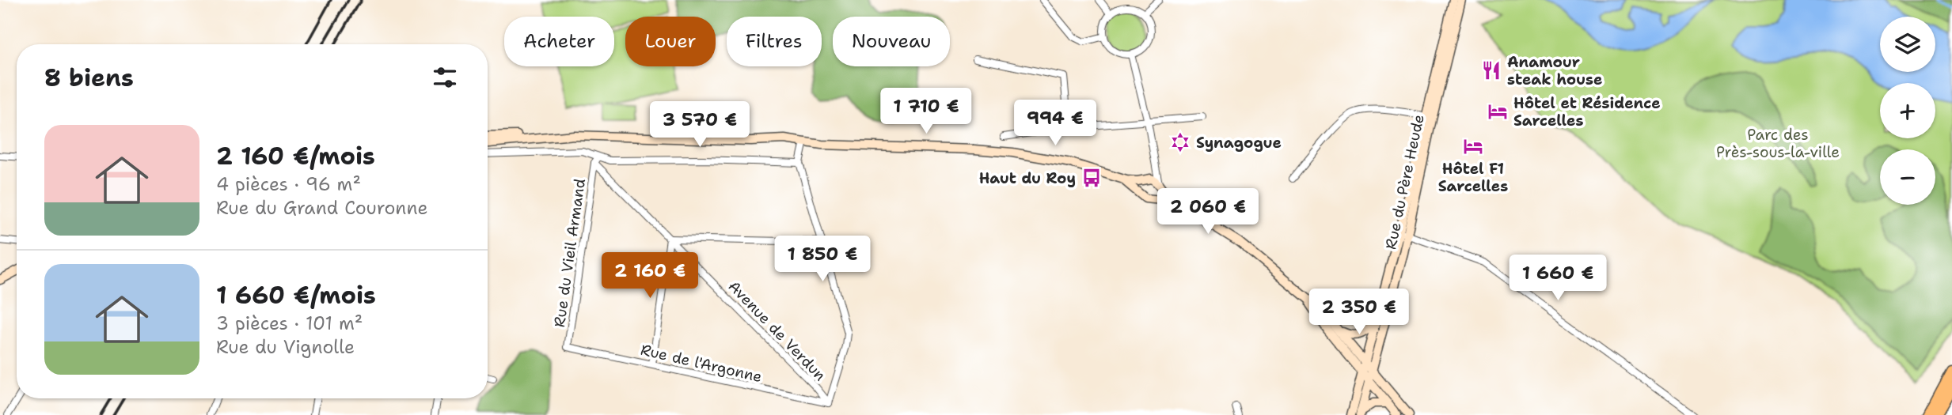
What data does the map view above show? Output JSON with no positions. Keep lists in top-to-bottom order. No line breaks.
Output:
{"streets":{"main road":["Rue du Père Heude"],"street":["Rue du Vieil Armand","Avenue de Verdun","Rue de l'Argonne"]},"crossings":[["Rue du Vieil Armand","Avenue de Verdun"],["Rue du Vieil Armand","Rue de l'Argonne"],["Avenue de Verdun","Rue de l'Argonne"]],"parks":["Parc des Près-sous-la-ville"],"places":{"restaurant":["Anamour steak house"],"hotel":["Hôtel et Résidence Sarcelles","Hôtel F1 Sarcelles"],"synagogue":["Synagogue"],"bus stop":["Haut du Roy"]},"page":{"map_buttons":["+","−"],"chip":["Acheter","Louer","Filtres","Nouveau"],"heading":"8 biens","price":["1 710 €","994 €","3 570 €","2 060 €","1 850 €","2 160 €","1 660 €","2 350 €"],"list":[{"name":"2 160 €/mois","note":"4 pièces · 96 m² · Rue du Grand Couronne"},{"name":"1 660 €/mois","note":"3 pièces · 101 m² · Rue du Vignolle"}]}}
